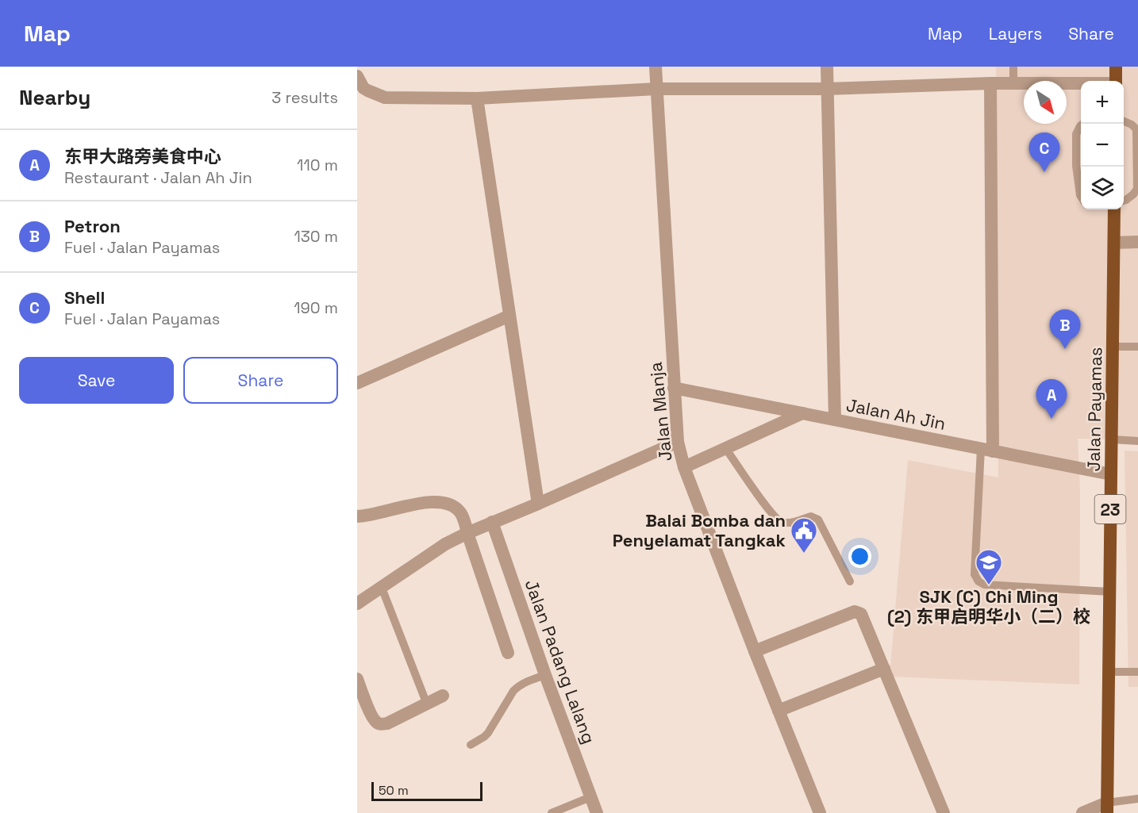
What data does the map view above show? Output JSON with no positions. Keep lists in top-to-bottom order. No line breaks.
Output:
{"streets":{"highway":["Jalan Payamas","23"],"street":["Jalan Manja","Jalan Ah Jin","Jalan Padang Lalang"]},"crossings":[["Jalan Payamas","Jalan Ah Jin"],["Jalan Manja","Jalan Ah Jin"]],"places":{"public building":["Balai Bomba dan Penyelamat Tangkak"],"school or university":["SJK (C) Chi Ming (2) 东甲启明华小（二）校"]},"scale_bar":"50 m","north":"bottom right","page":{"header":"Map","nav":["Map","Layers","Share"],"heading":["Nearby","3 results"],"map_buttons":["+","−"],"list":[{"mark":"A","name":"东甲大路旁美食中心","note":"Restaurant · Jalan Ah Jin","value":"110 m"},{"mark":"B","name":"Petron","note":"Fuel · Jalan Payamas","value":"130 m"},{"mark":"C","name":"Shell","note":"Fuel · Jalan Payamas","value":"190 m"}],"pins":["C","B","A"],"buttons":["Save","Share"],"scale":"50 m"}}
